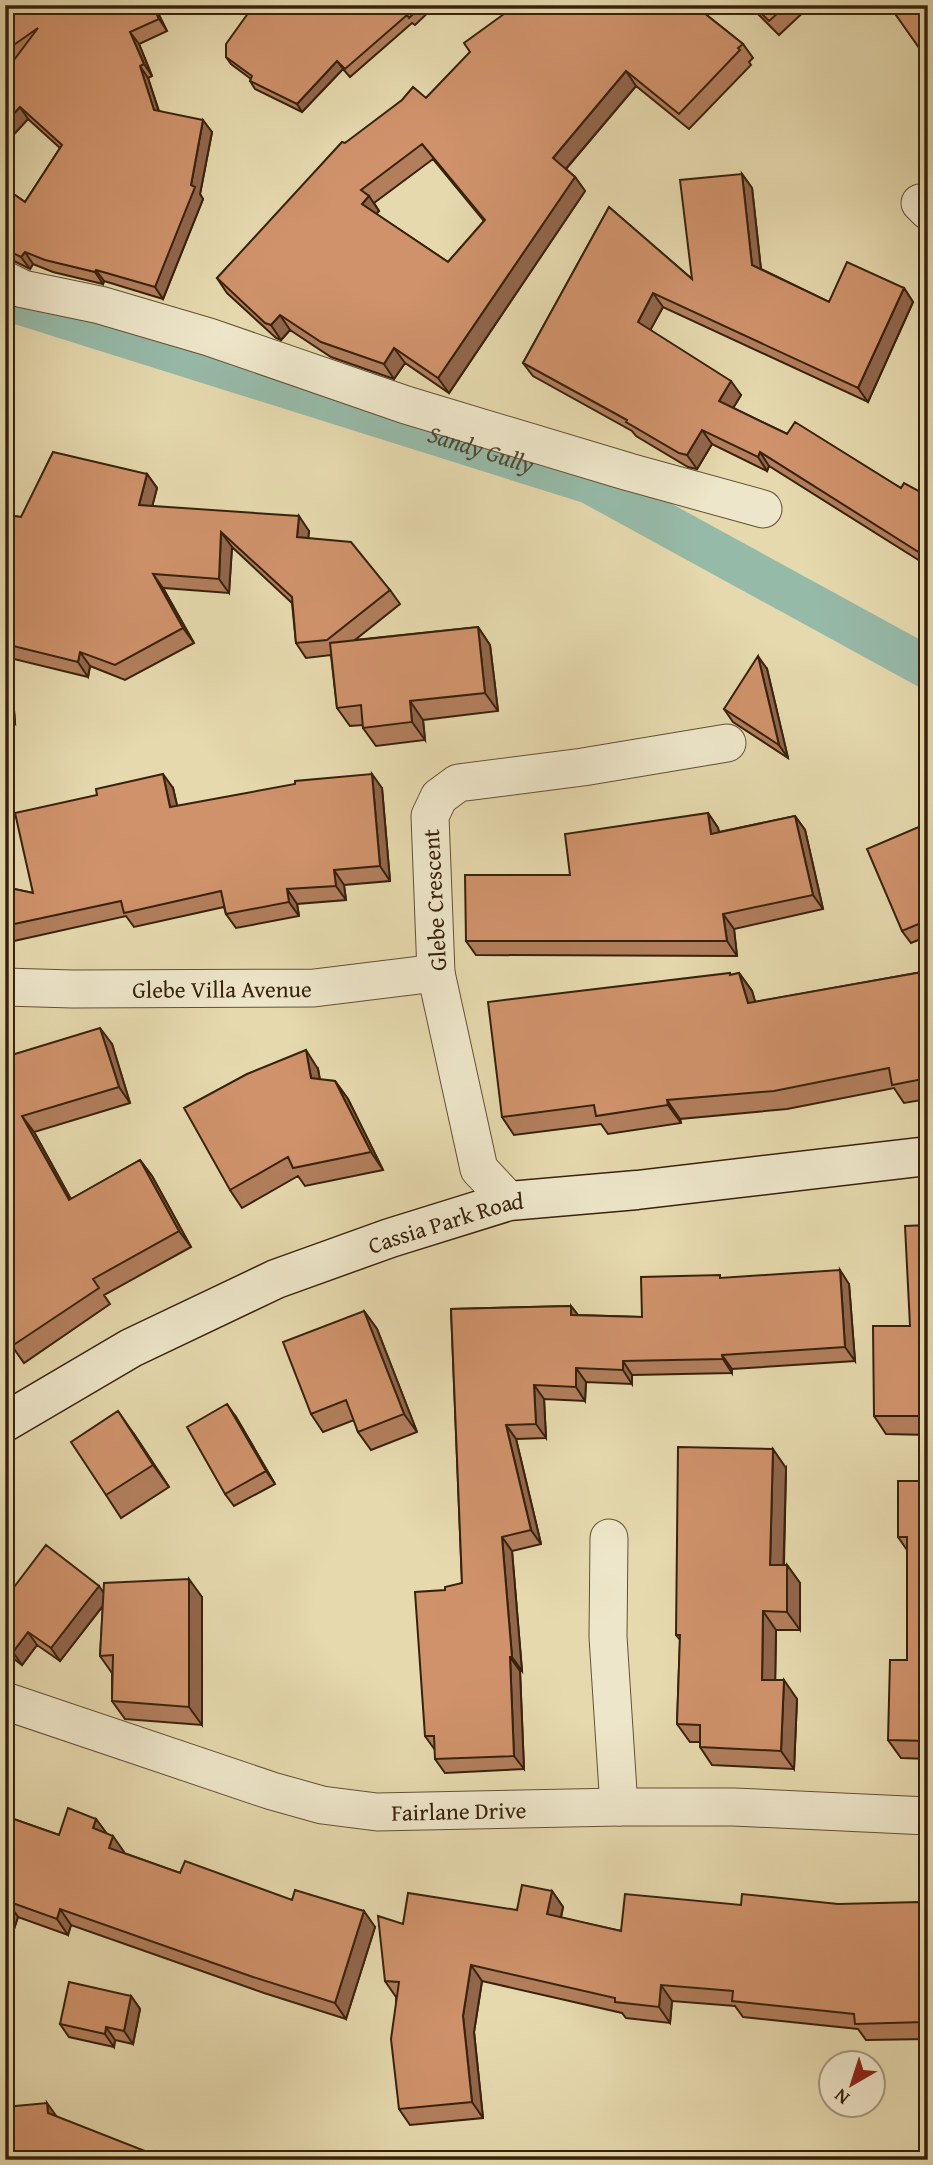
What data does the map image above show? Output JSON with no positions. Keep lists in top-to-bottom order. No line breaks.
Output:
{"streets":{"main road":["Cassia Park Road"],"street":["Glebe Crescent","Glebe Villa Avenue","Fairlane Drive"]},"crossings":[["Glebe Crescent","Glebe Villa Avenue"],["Glebe Crescent","Cassia Park Road"]],"water":["Sandy Gully"],"north":"bottom left"}
